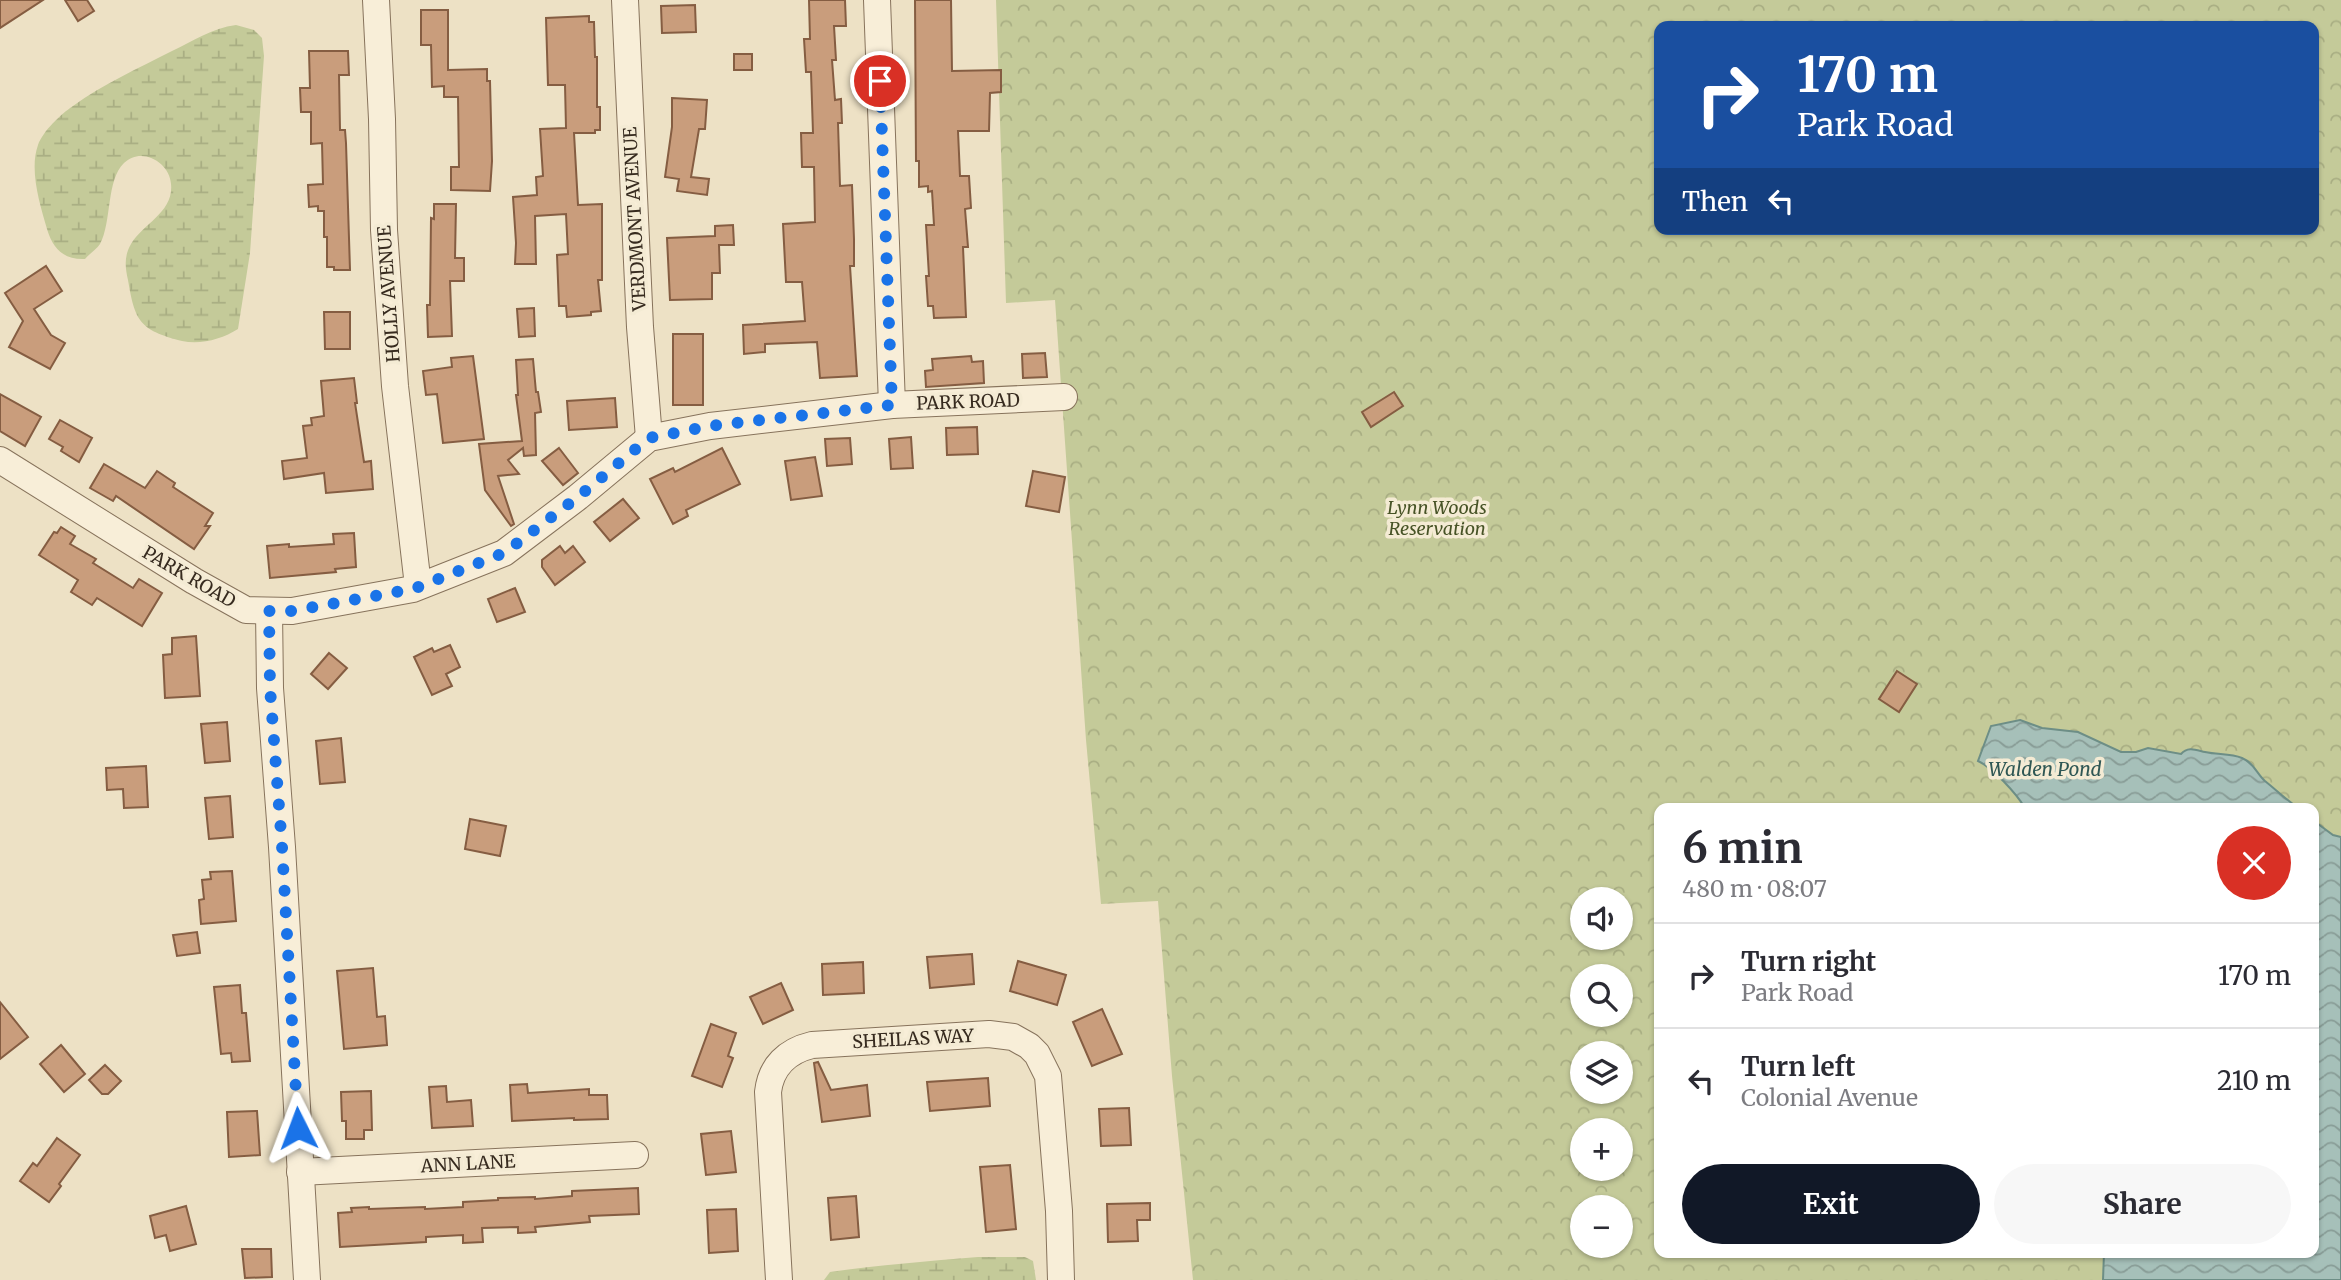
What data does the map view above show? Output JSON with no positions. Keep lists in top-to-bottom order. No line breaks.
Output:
{"streets":{"street":["VERDMONT AVENUE","HOLLY AVENUE","PARK ROAD","SHEILAS WAY","ANN LANE"]},"crossings":[["VERDMONT AVENUE","PARK ROAD"],["HOLLY AVENUE","PARK ROAD"]],"water":["Walden Pond"],"parks":["Lynn Woods Reservation"],"page":{"turn":["170 m","Park Road"],"then":"Then","heading":["6 min","480 m · 08:07"],"map_buttons":["+","−"],"list":[{"name":"Turn right","note":"Park Road","value":"170 m"},{"name":"Turn left","note":"Colonial Avenue","value":"210 m"}],"buttons":["Exit","Share"]}}
